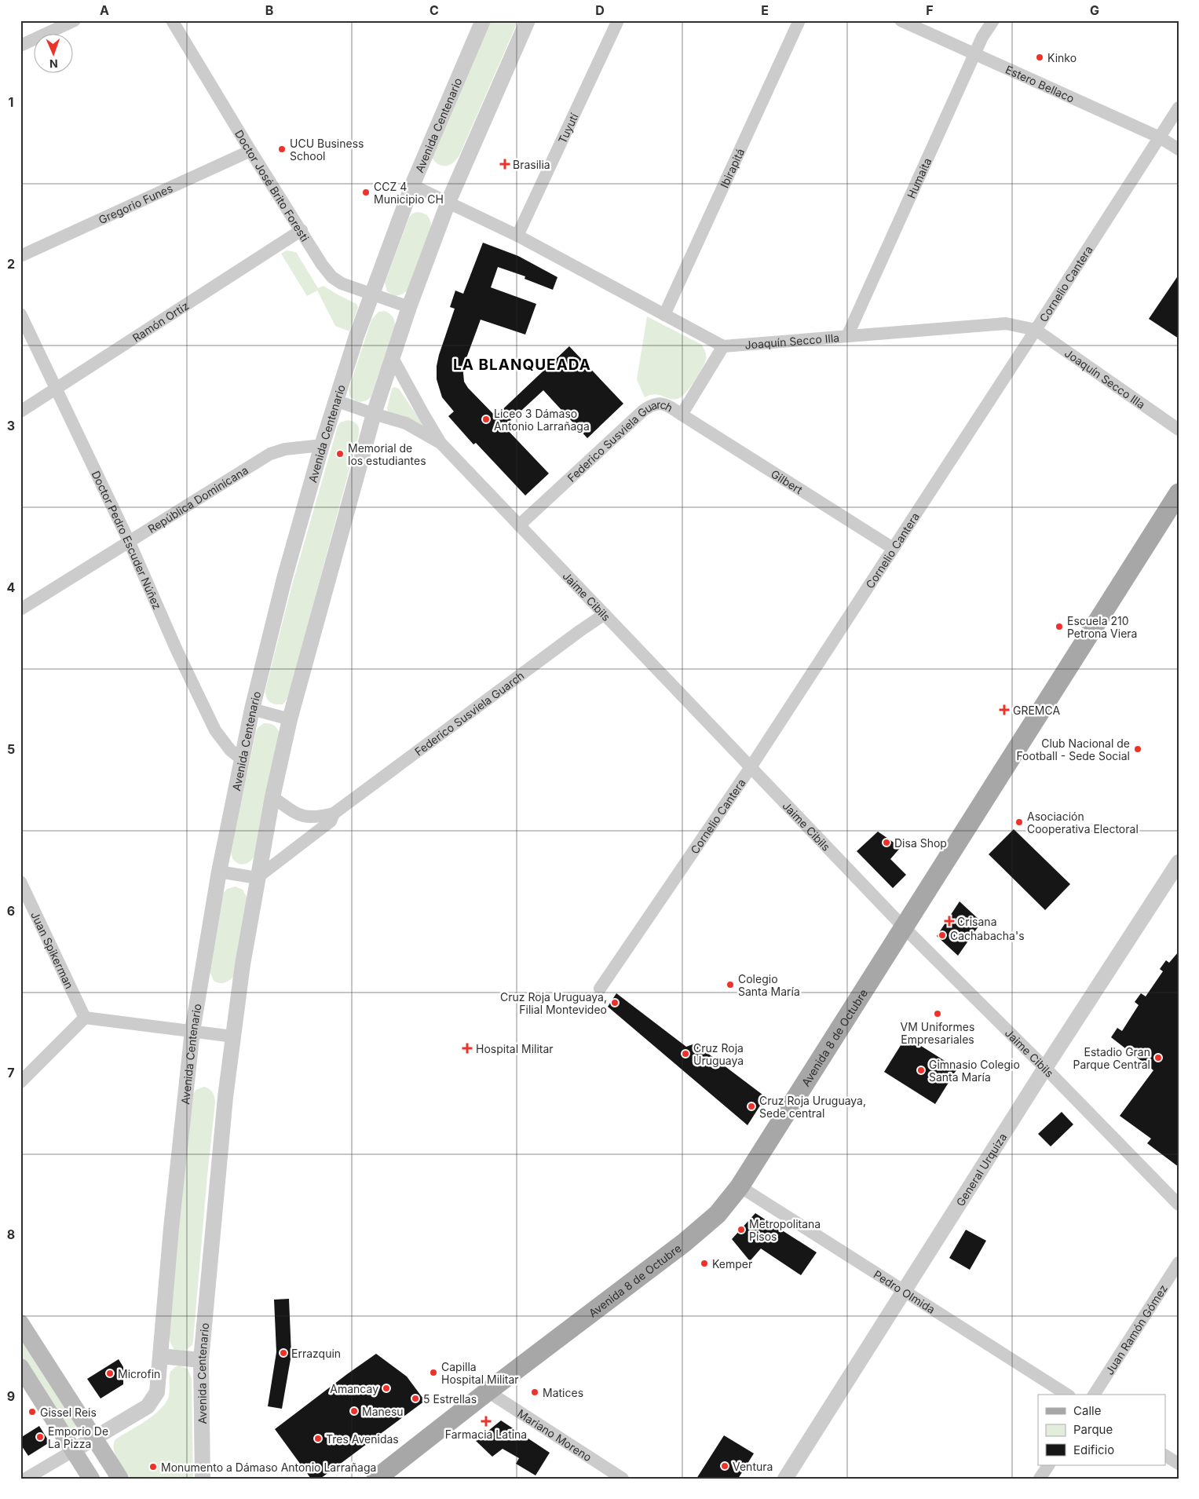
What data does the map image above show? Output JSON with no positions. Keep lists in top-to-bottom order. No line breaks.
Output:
{"streets":{"main road":["Avenida 8 de Octubre"],"street":["Estero Bellaco","Avenida Centenario","Tuyutí","Ibirapitá","Humaita","Doctor José Brito Foresti","Gregorio Funes","Cornelio Cantera","Ramón Ortiz","Joaquín Secco Illa","Federico Susviela Guarch","Gilbert","República Dominicana","Doctor Pedro Escuder Núñez","Jaime Cibils","Juan Spikerman","General Urquiza","Pedro Olmida","Juan Ramón Gómez","Mariano Moreno"]},"crossings":[["Estero Bellaco","Humaita"],["Estero Bellaco","Cornelio Cantera"],["Avenida Centenario","Doctor José Brito Foresti"],["Avenida Centenario","Federico Susviela Guarch"],["Avenida Centenario","República Dominicana"],["Avenida Centenario","Doctor Pedro Escuder Núñez"],["Avenida Centenario","Jaime Cibils"],["Humaita","Joaquín Secco Illa"],["Doctor José Brito Foresti","Gregorio Funes"],["Doctor José Brito Foresti","Ramón Ortiz"],["Cornelio Cantera","Joaquín Secco Illa"],["Cornelio Cantera","Gilbert"],["Cornelio Cantera","Jaime Cibils"],["Ramón Ortiz","Doctor Pedro Escuder Núñez"],["Joaquín Secco Illa","Federico Susviela Guarch"],["Federico Susviela Guarch","Gilbert"],["Federico Susviela Guarch","Jaime Cibils"],["República Dominicana","Doctor Pedro Escuder Núñez"],["Jaime Cibils","Avenida 8 de Octubre"],["Jaime Cibils","General Urquiza"],["Avenida 8 de Octubre","Pedro Olmida"],["Avenida 8 de Octubre","Mariano Moreno"],["General Urquiza","Pedro Olmida"]],"districts":["LA BLANQUEADA"],"places":{"other":["Kinko","UCU Business School","CCZ 4 Municipio CH","Liceo 3 Dámaso Antonio Larrañaga","Memorial de los estudiantes","Escuela 210 Petrona Viera","Club Nacional de Football - Sede Social","Asociación Cooperativa Electoral","Disa Shop","Cachabacha's","Colegio Santa María","Cruz Roja Uruguaya, Filial Montevideo","VM Uniformes Empresariales","Cruz Roja Uruguaya","Estadio Gran Parque Central","Gimnasio Colegio Santa María","Cruz Roja Uruguaya, Sede central","Metropolitana Pisos","Kemper","Errazquin","Capilla Hospital Militar","Microfin","Amancay","Matices","5 Estrellas","Manesu","Gissel Reis","Emporio De La Pizza","Tres Avenidas","Ventura","Monumento a Dámaso Antonio Larrañaga"],"health":["Brasilia","GREMCA","Crisana","Hospital Militar","Farmacia Latina"]},"legend":["Calle","Parque","Edificio"],"north":"bottom","grid":{"columns":["A","B","C","D","E","F","G"],"rows":["1","2","3","4","5","6","7","8","9"]}}
